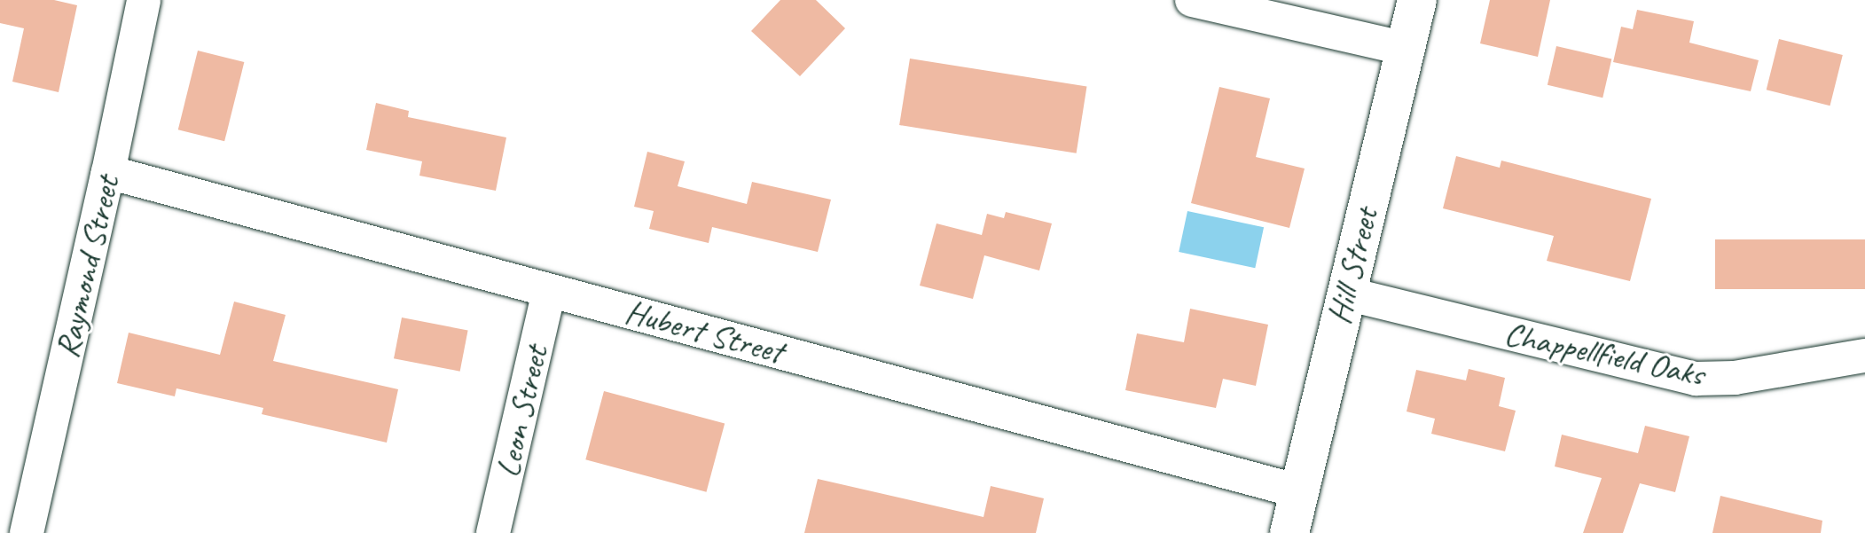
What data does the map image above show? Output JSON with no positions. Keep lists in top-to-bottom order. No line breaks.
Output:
{"streets":{"street":["Hill Street","Raymond Street","Hubert Street","Chappellfield Oaks","Leon Street"]},"crossings":[["Hill Street","Hubert Street"],["Hill Street","Chappellfield Oaks"],["Raymond Street","Hubert Street"],["Hubert Street","Leon Street"]]}
